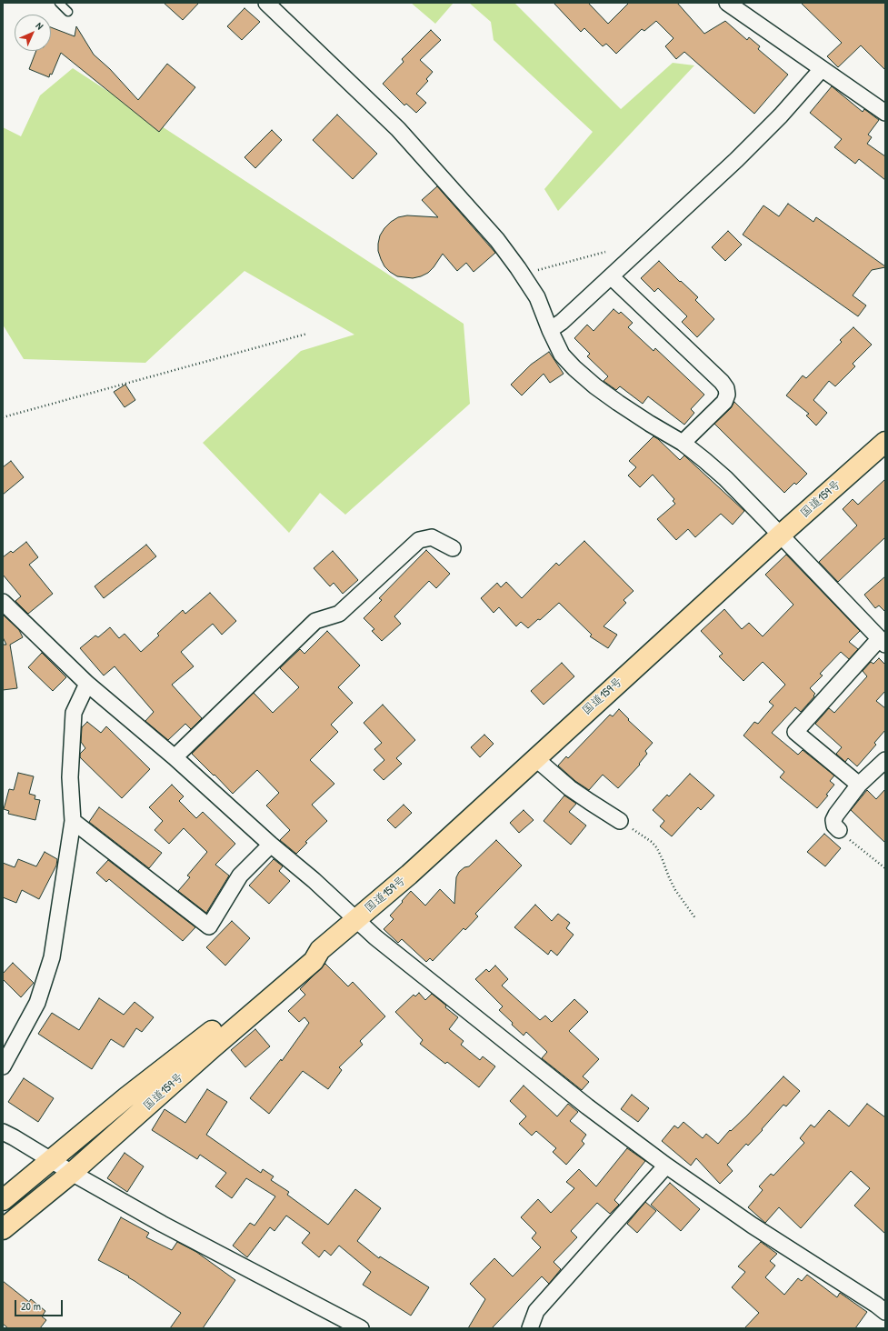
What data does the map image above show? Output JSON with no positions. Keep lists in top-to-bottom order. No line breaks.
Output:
{"streets":{"highway":["国道159号"]},"scale_bar":"20 m","north":"top right"}
